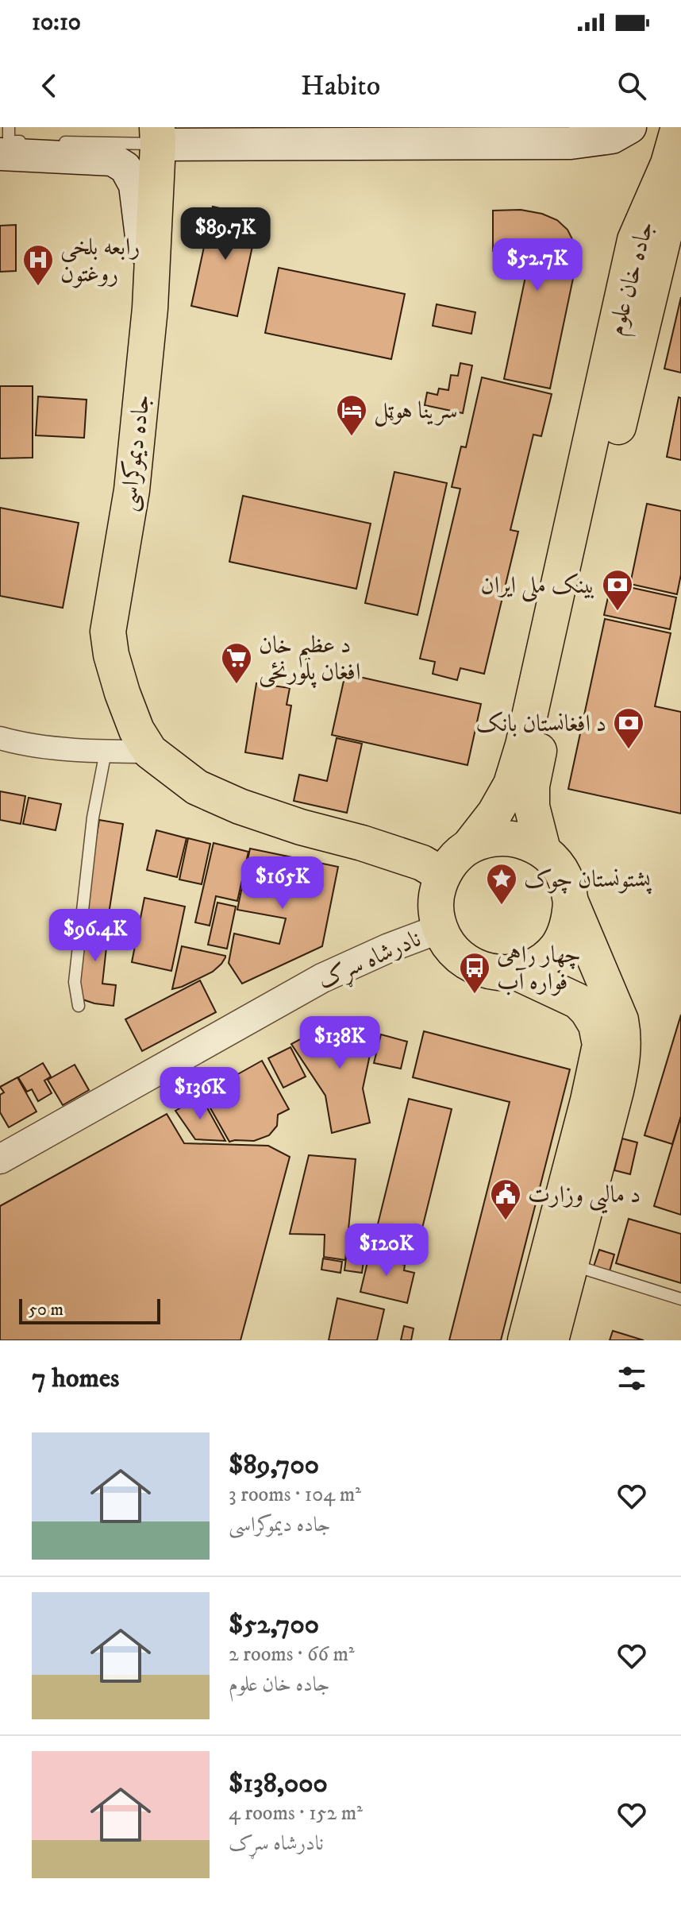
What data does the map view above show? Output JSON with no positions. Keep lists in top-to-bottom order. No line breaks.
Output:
{"streets":{"highway":["جادہ خان علوم","جاده دیموکراسی"],"street":["نادرشاه سړک"]},"crossings":[["جادہ خان علوم","نادرشاه سړک"]],"places":{"hospital":["رابعه بلخی روغتون"],"hotel":["سرینا هوټل"],"bank":["بینک ملی ایران","د افغانستان بانک"],"supermarket":["د عظیم خان افغان پلورنځی"],"place":["پشتونستان چوک"],"bus stop":["چهار راهی فواره آب"],"public building":["د مالیی وزارت"]},"scale_bar":"50 m","page":{"status":"10:10","header":"Habito","price":["$89.7K","$52.7K","$165K","$96.4K","$138K","$136K","$120K"],"scale":"50 m","heading":"7 homes","list":[{"name":"$89,700","note":"3 rooms · 104 m² · جاده دیموکراسی"},{"name":"$52,700","note":"2 rooms · 66 m² · جادہ خان علوم"},{"name":"$138,000","note":"4 rooms · 152 m² · نادرشاه سړک"}]}}
